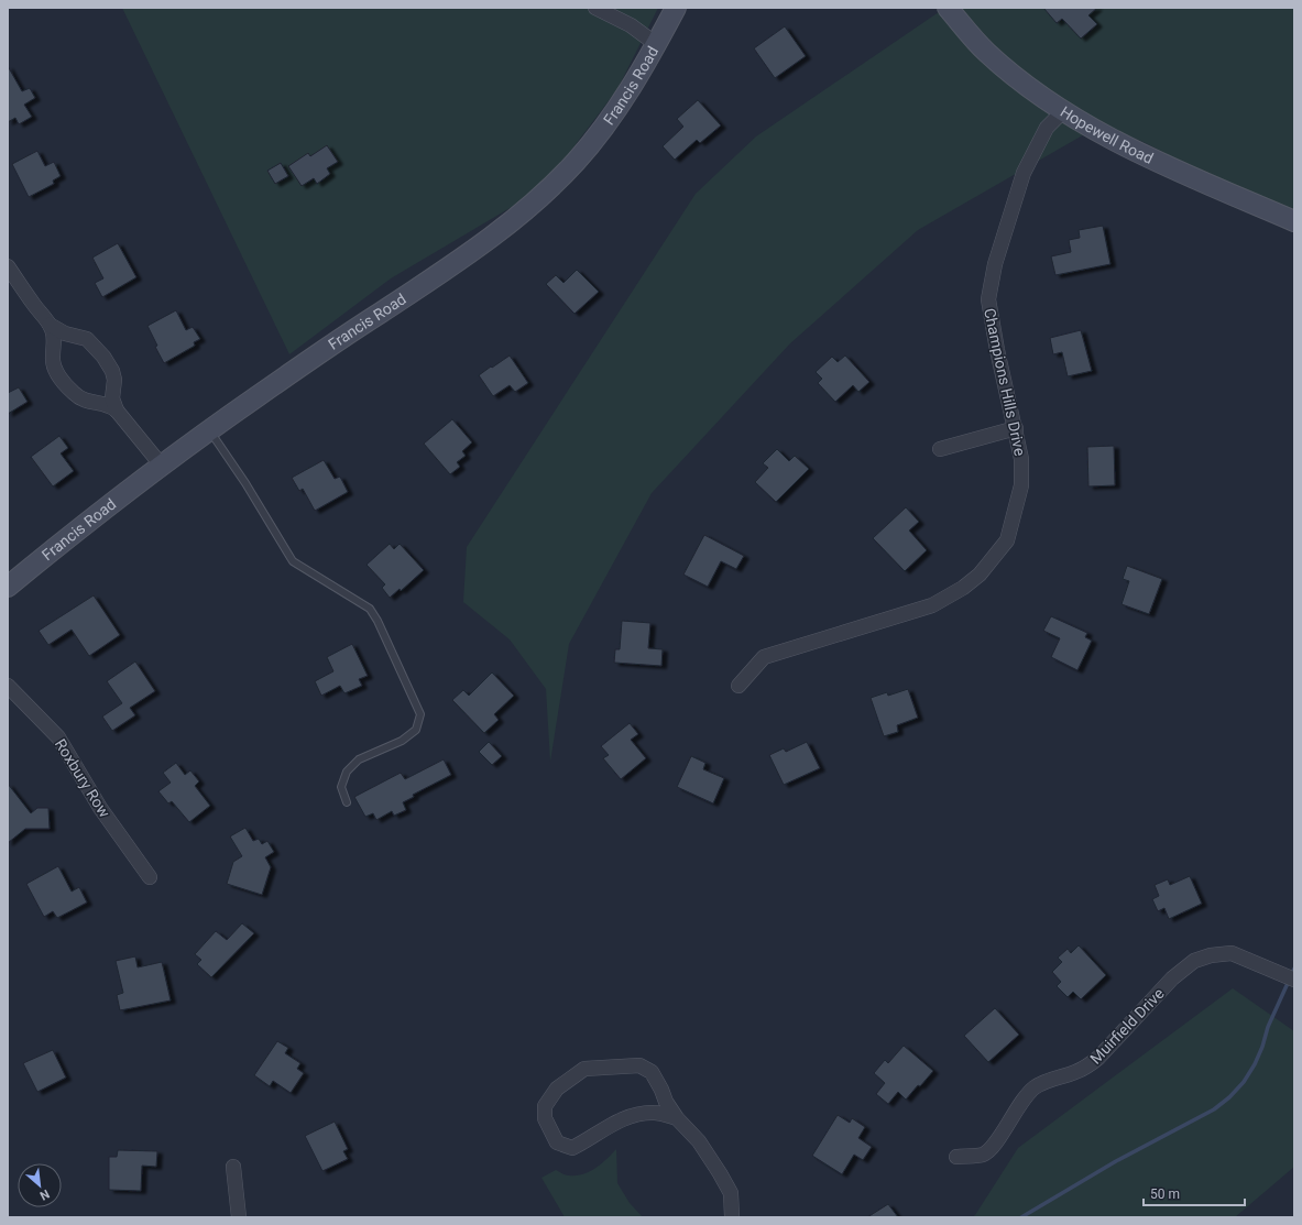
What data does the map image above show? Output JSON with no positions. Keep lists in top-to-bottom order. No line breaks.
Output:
{"streets":{"street":["Francis Road","Hopewell Road","Champions Hills Drive","Roxbury Row","Muirfield Drive"]},"crossings":[["Hopewell Road","Champions Hills Drive"]],"scale_bar":"50 m","north":"bottom right"}
